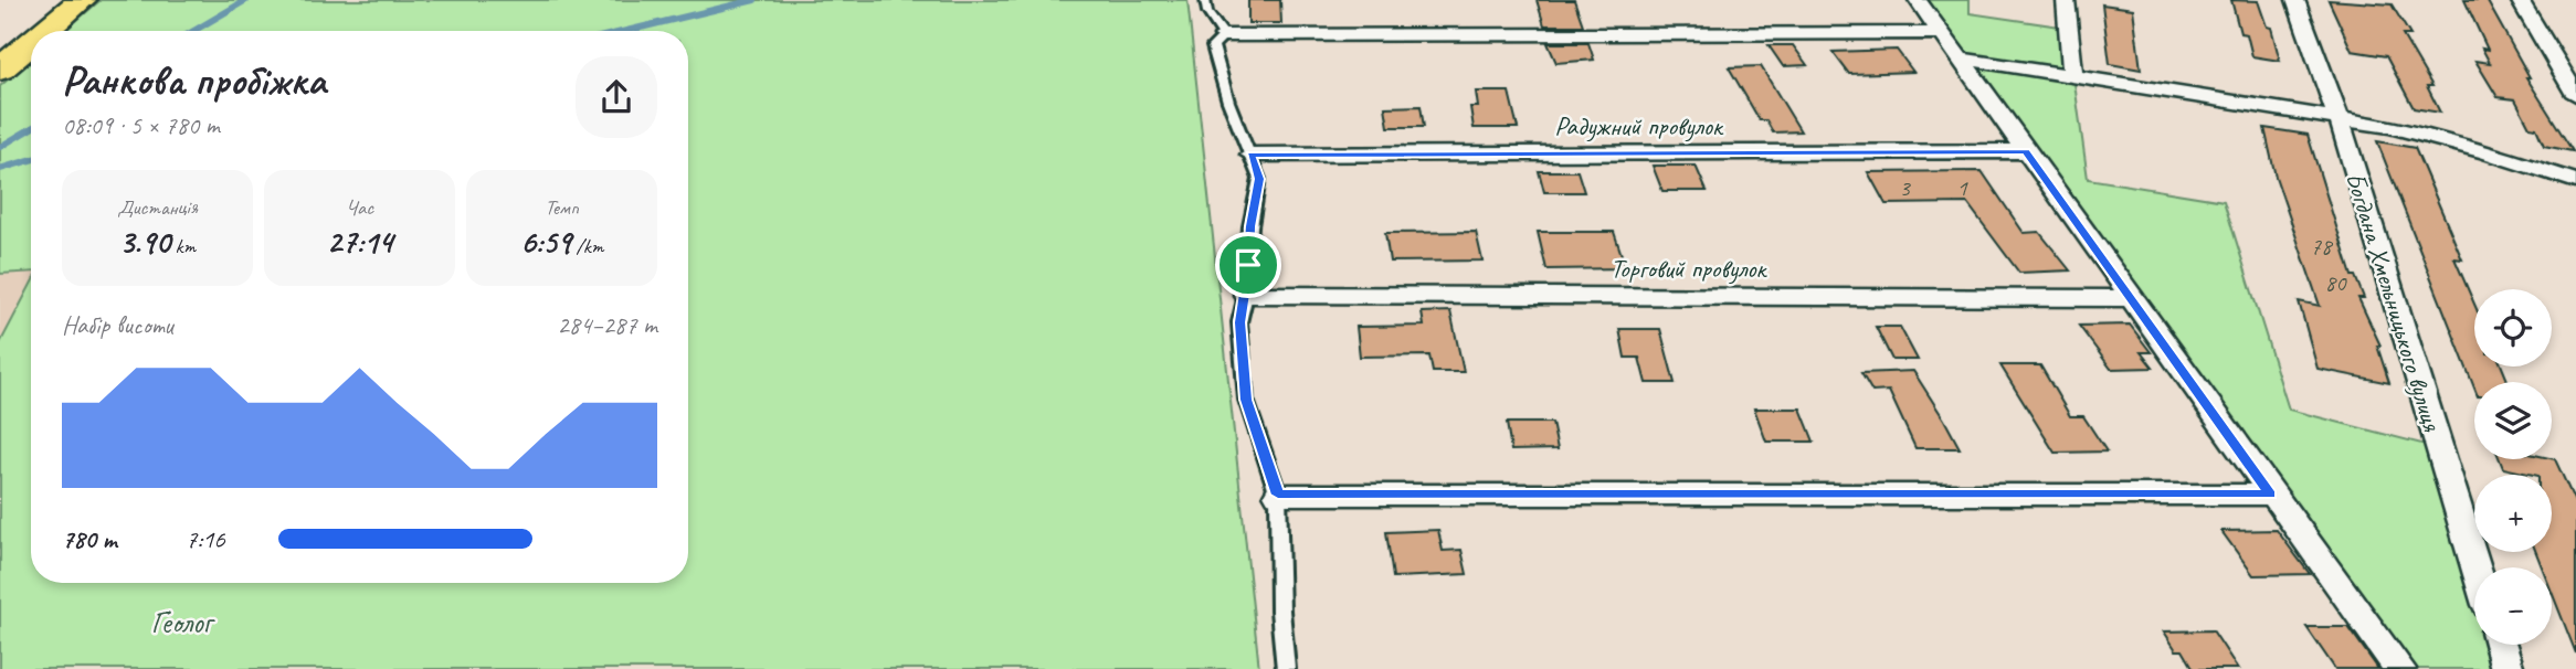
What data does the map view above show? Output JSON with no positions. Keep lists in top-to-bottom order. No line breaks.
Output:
{"streets":{"street":["Радужний провулок","Торговий провулок","Богдана Хмельницького вулиця"]},"parks":["Геолог"],"house_numbers":["3","1","78","80"],"page":{"heading":["Ранкова пробіжка","08:09 · 5 × 780 m"],"stats":[["Дистанція","3.90 km"],["Час","27:14"],["Темп","6:59 /km"]],"map_buttons":["+","−"],"chart":["Набір висоти","284–287 m"],"list":[{"name":"780 m","note":"7:16"}]}}
